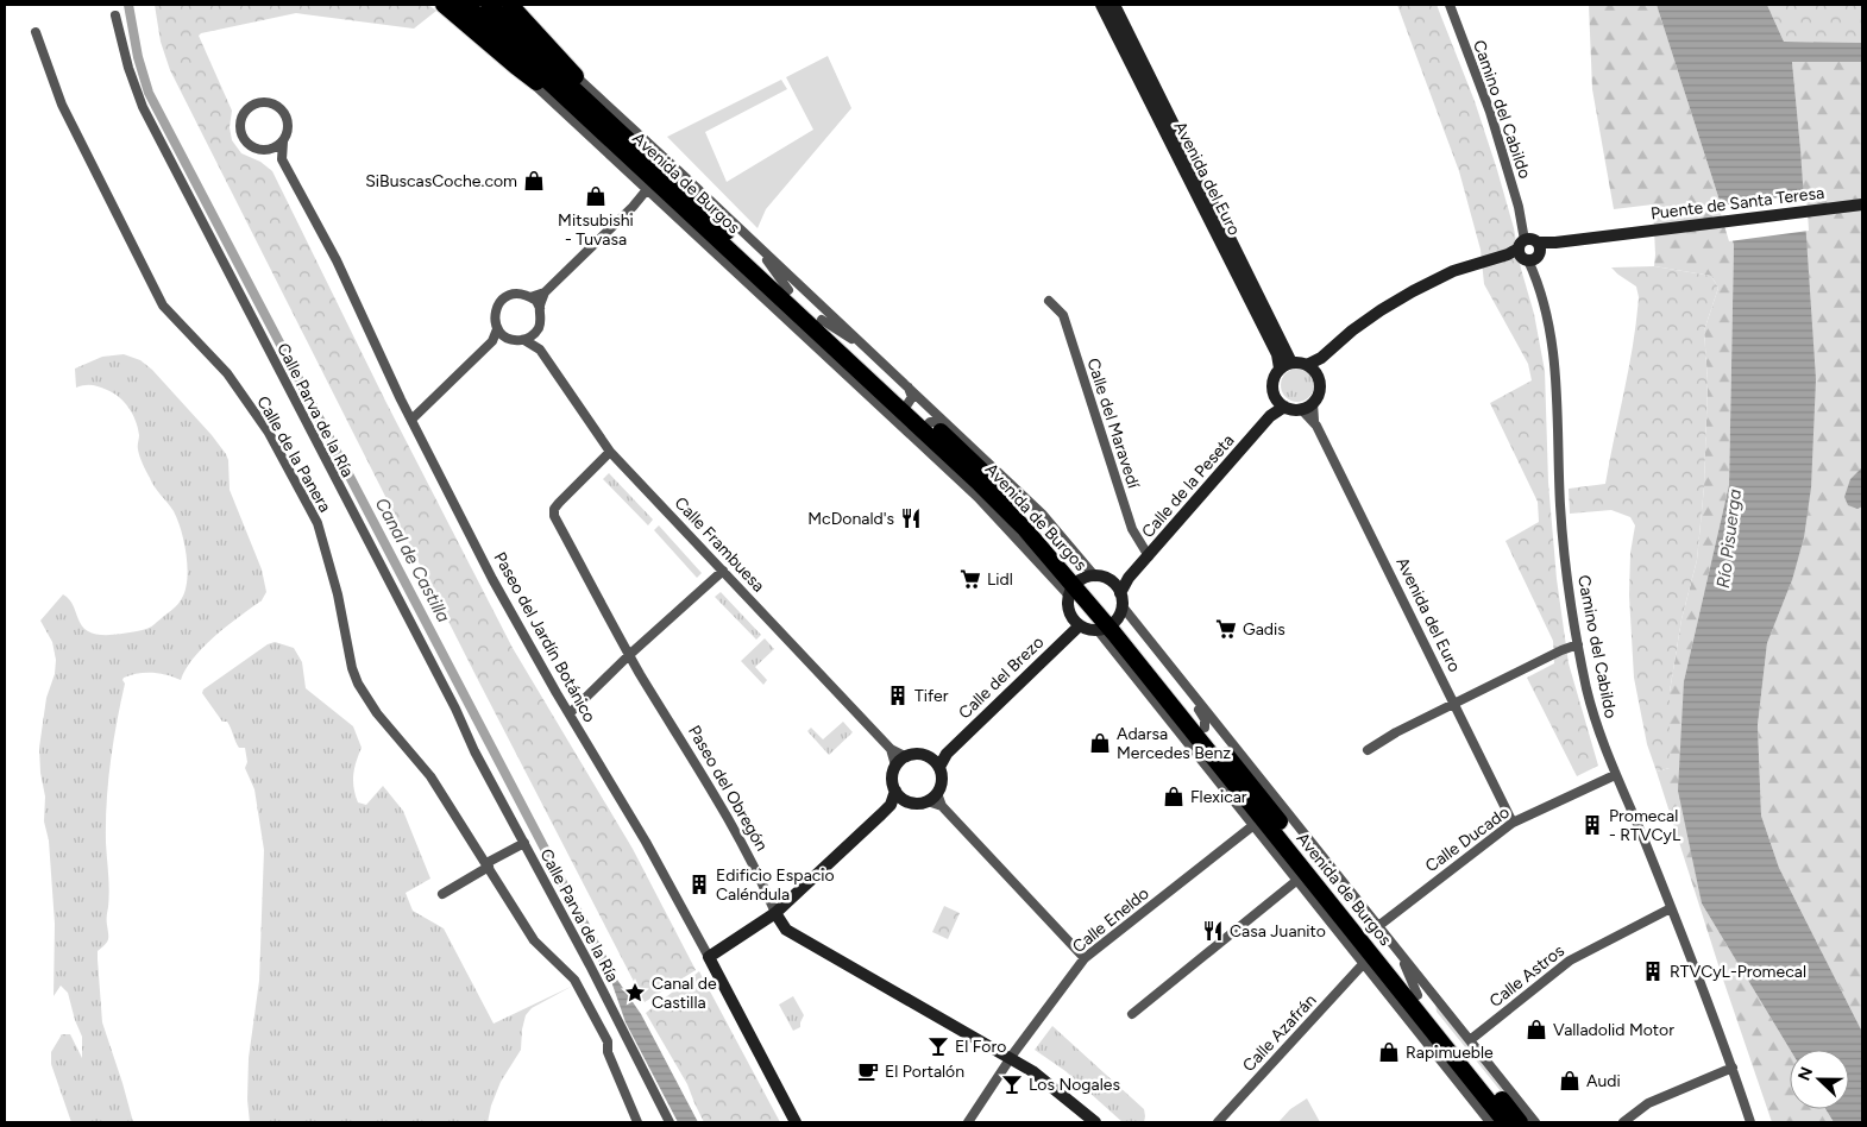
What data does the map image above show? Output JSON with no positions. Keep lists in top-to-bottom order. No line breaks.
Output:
{"streets":{"highway":["Avenida de Burgos"],"street":["Camino del Cabildo","Avenida del Euro","Puente de Santa Teresa","Calle Parva de la Ría","Calle del Maravedí","Calle de la Panera","Calle de la Peseta","Calle Frambuesa","Paseo del Jardín Botánico","Calle del Brezo","Paseo del Obregón","Calle Ducado","Calle Eneldo","Calle Astros","Calle Azafrán"]},"crossings":[["Camino del Cabildo","Puente de Santa Teresa"],["Camino del Cabildo","Calle Ducado"],["Camino del Cabildo","Calle Astros"],["Avenida del Euro","Calle de la Peseta"],["Avenida del Euro","Calle Ducado"],["Avenida de Burgos","Calle de la Peseta"],["Avenida de Burgos","Calle Ducado"],["Avenida de Burgos","Calle Eneldo"],["Avenida de Burgos","Calle Astros"],["Avenida de Burgos","Calle Azafrán"],["Calle Parva de la Ría","Calle de la Panera"],["Calle del Maravedí","Calle de la Peseta"],["Calle Frambuesa","Calle del Brezo"],["Calle Frambuesa","Paseo del Obregón"],["Paseo del Obregón","Calle Eneldo"]],"water":["Río Pisuerga","Canal de Castilla"],"places":{"shop":["SiBuscasCoche.com","Mitsubishi - Tuvasa","Adarsa Mercedes Benz","Flexicar","Valladolid Motor","Rapimueble","Audi"],"restaurant":["McDonald's","Casa Juanito"],"supermarket":["Lidl","Gadis"],"building":["Tifer","Promecal - RTVCyL","Edificio Espacio Caléndula","RTVCyL-Promecal"],"place":["Canal de Castilla"],"bar":["El Foro","Los Nogales"],"cafe":["El Portalón"]},"north":"left"}
